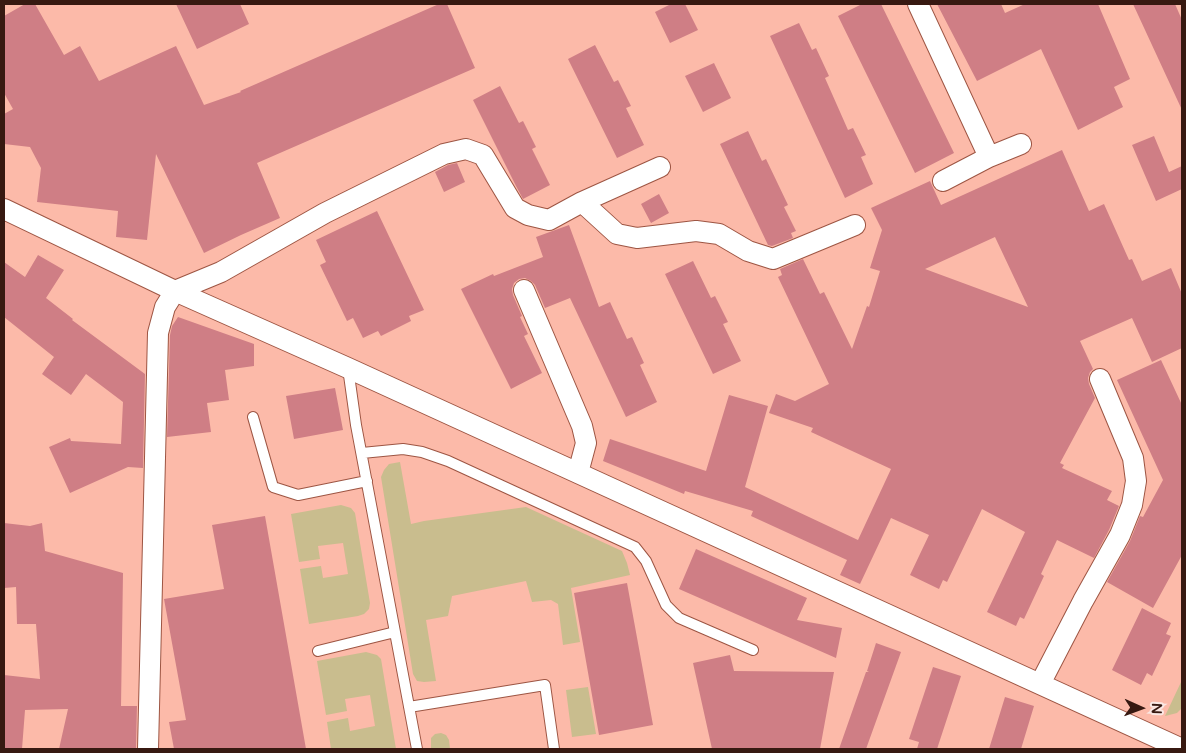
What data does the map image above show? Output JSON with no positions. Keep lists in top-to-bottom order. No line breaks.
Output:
{"north":"right"}
